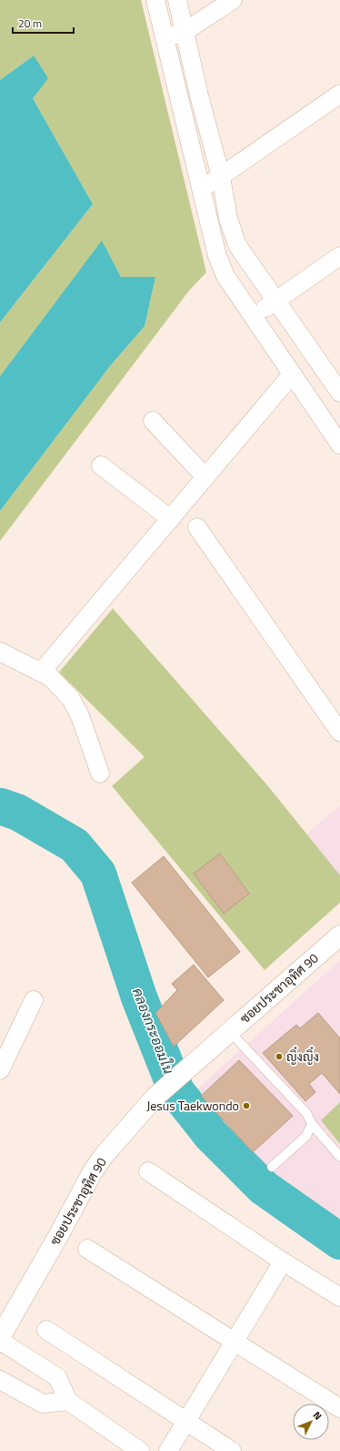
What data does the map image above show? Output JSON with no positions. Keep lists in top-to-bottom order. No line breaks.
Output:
{"streets":{"street":["ซอยประชาอุทิศ 90"]},"water":["คลองกระออมใน"],"places":["ญิ๋งญิ๋ง","Jesus Taekwondo"],"scale_bar":"20 m","north":"top right"}
